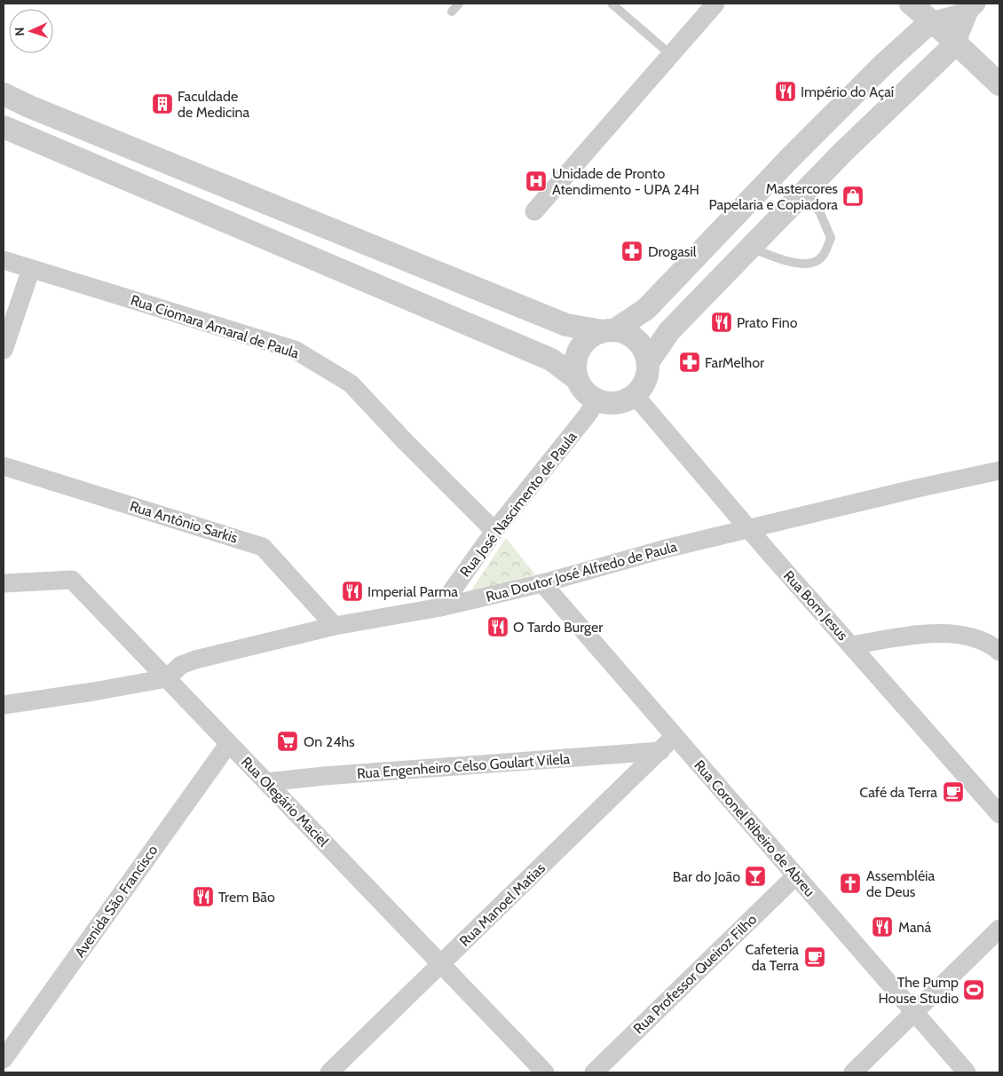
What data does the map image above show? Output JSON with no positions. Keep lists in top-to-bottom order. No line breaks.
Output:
{"streets":{"street":["Rua Ciomara Amaral de Paula","Rua José Nascimento de Paula","Rua Antônio Sarkis","Rua Doutor José Alfredo de Paula","Rua Bom Jesus","Rua Engenheiro Celso Goulart Vilela","Rua Olegário Maciel","Rua Coronel Ribeiro de Abreu","Avenida São Francisco","Rua Manoel Matias","Rua Professor Queiroz Filho"]},"crossings":[["Rua Ciomara Amaral de Paula","Rua José Nascimento de Paula"],["Rua José Nascimento de Paula","Rua Doutor José Alfredo de Paula"],["Rua José Nascimento de Paula","Rua Bom Jesus"],["Rua Antônio Sarkis","Rua Doutor José Alfredo de Paula"],["Rua Doutor José Alfredo de Paula","Rua Bom Jesus"],["Rua Doutor José Alfredo de Paula","Rua Olegário Maciel"],["Rua Doutor José Alfredo de Paula","Rua Coronel Ribeiro de Abreu"],["Rua Engenheiro Celso Goulart Vilela","Rua Olegário Maciel"],["Rua Engenheiro Celso Goulart Vilela","Rua Manoel Matias"],["Rua Olegário Maciel","Avenida São Francisco"],["Rua Olegário Maciel","Rua Manoel Matias"],["Rua Coronel Ribeiro de Abreu","Rua Manoel Matias"],["Rua Coronel Ribeiro de Abreu","Rua Professor Queiroz Filho"]],"places":{"restaurant":["Império do Açaí","Prato Fino","Imperial Parma","O Tardo Burger","Trem Bão","Maná"],"building":["Faculdade de Medicina"],"hospital":["Unidade de Pronto Atendimento - UPA 24H"],"shop":["Mastercores Papelaria e Copiadora"],"pharmacy":["Drogasil","FarMelhor"],"supermarket":["On 24hs"],"cafe":["Café da Terra","Cafeteria da Terra"],"bar":["Bar do João"],"church":["Assembléia de Deus"],"sports":["The Pump House Studio"]},"north":"left"}
